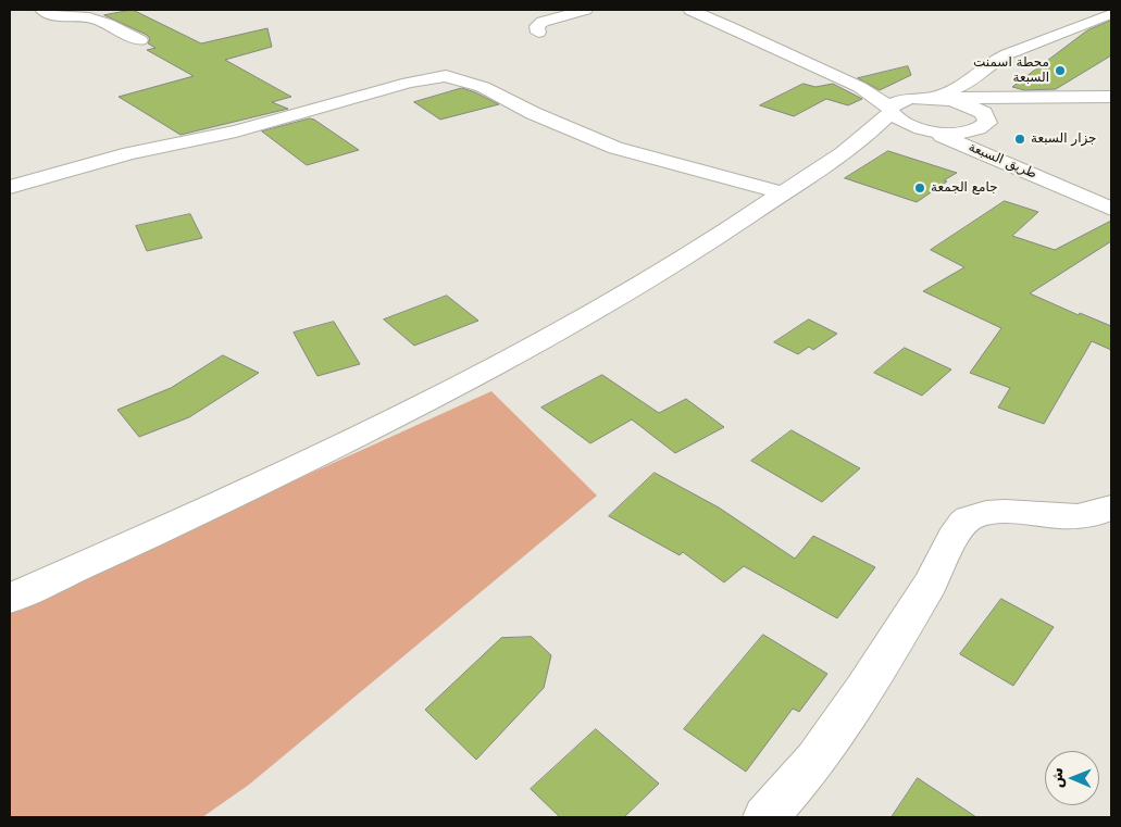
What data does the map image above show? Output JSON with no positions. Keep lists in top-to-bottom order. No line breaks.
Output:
{"streets":{"street":["طريق السبعة"]},"places":["محطة اسمنت السبعة","جزار السبعة","جامع الجمعة"],"north":"left"}
